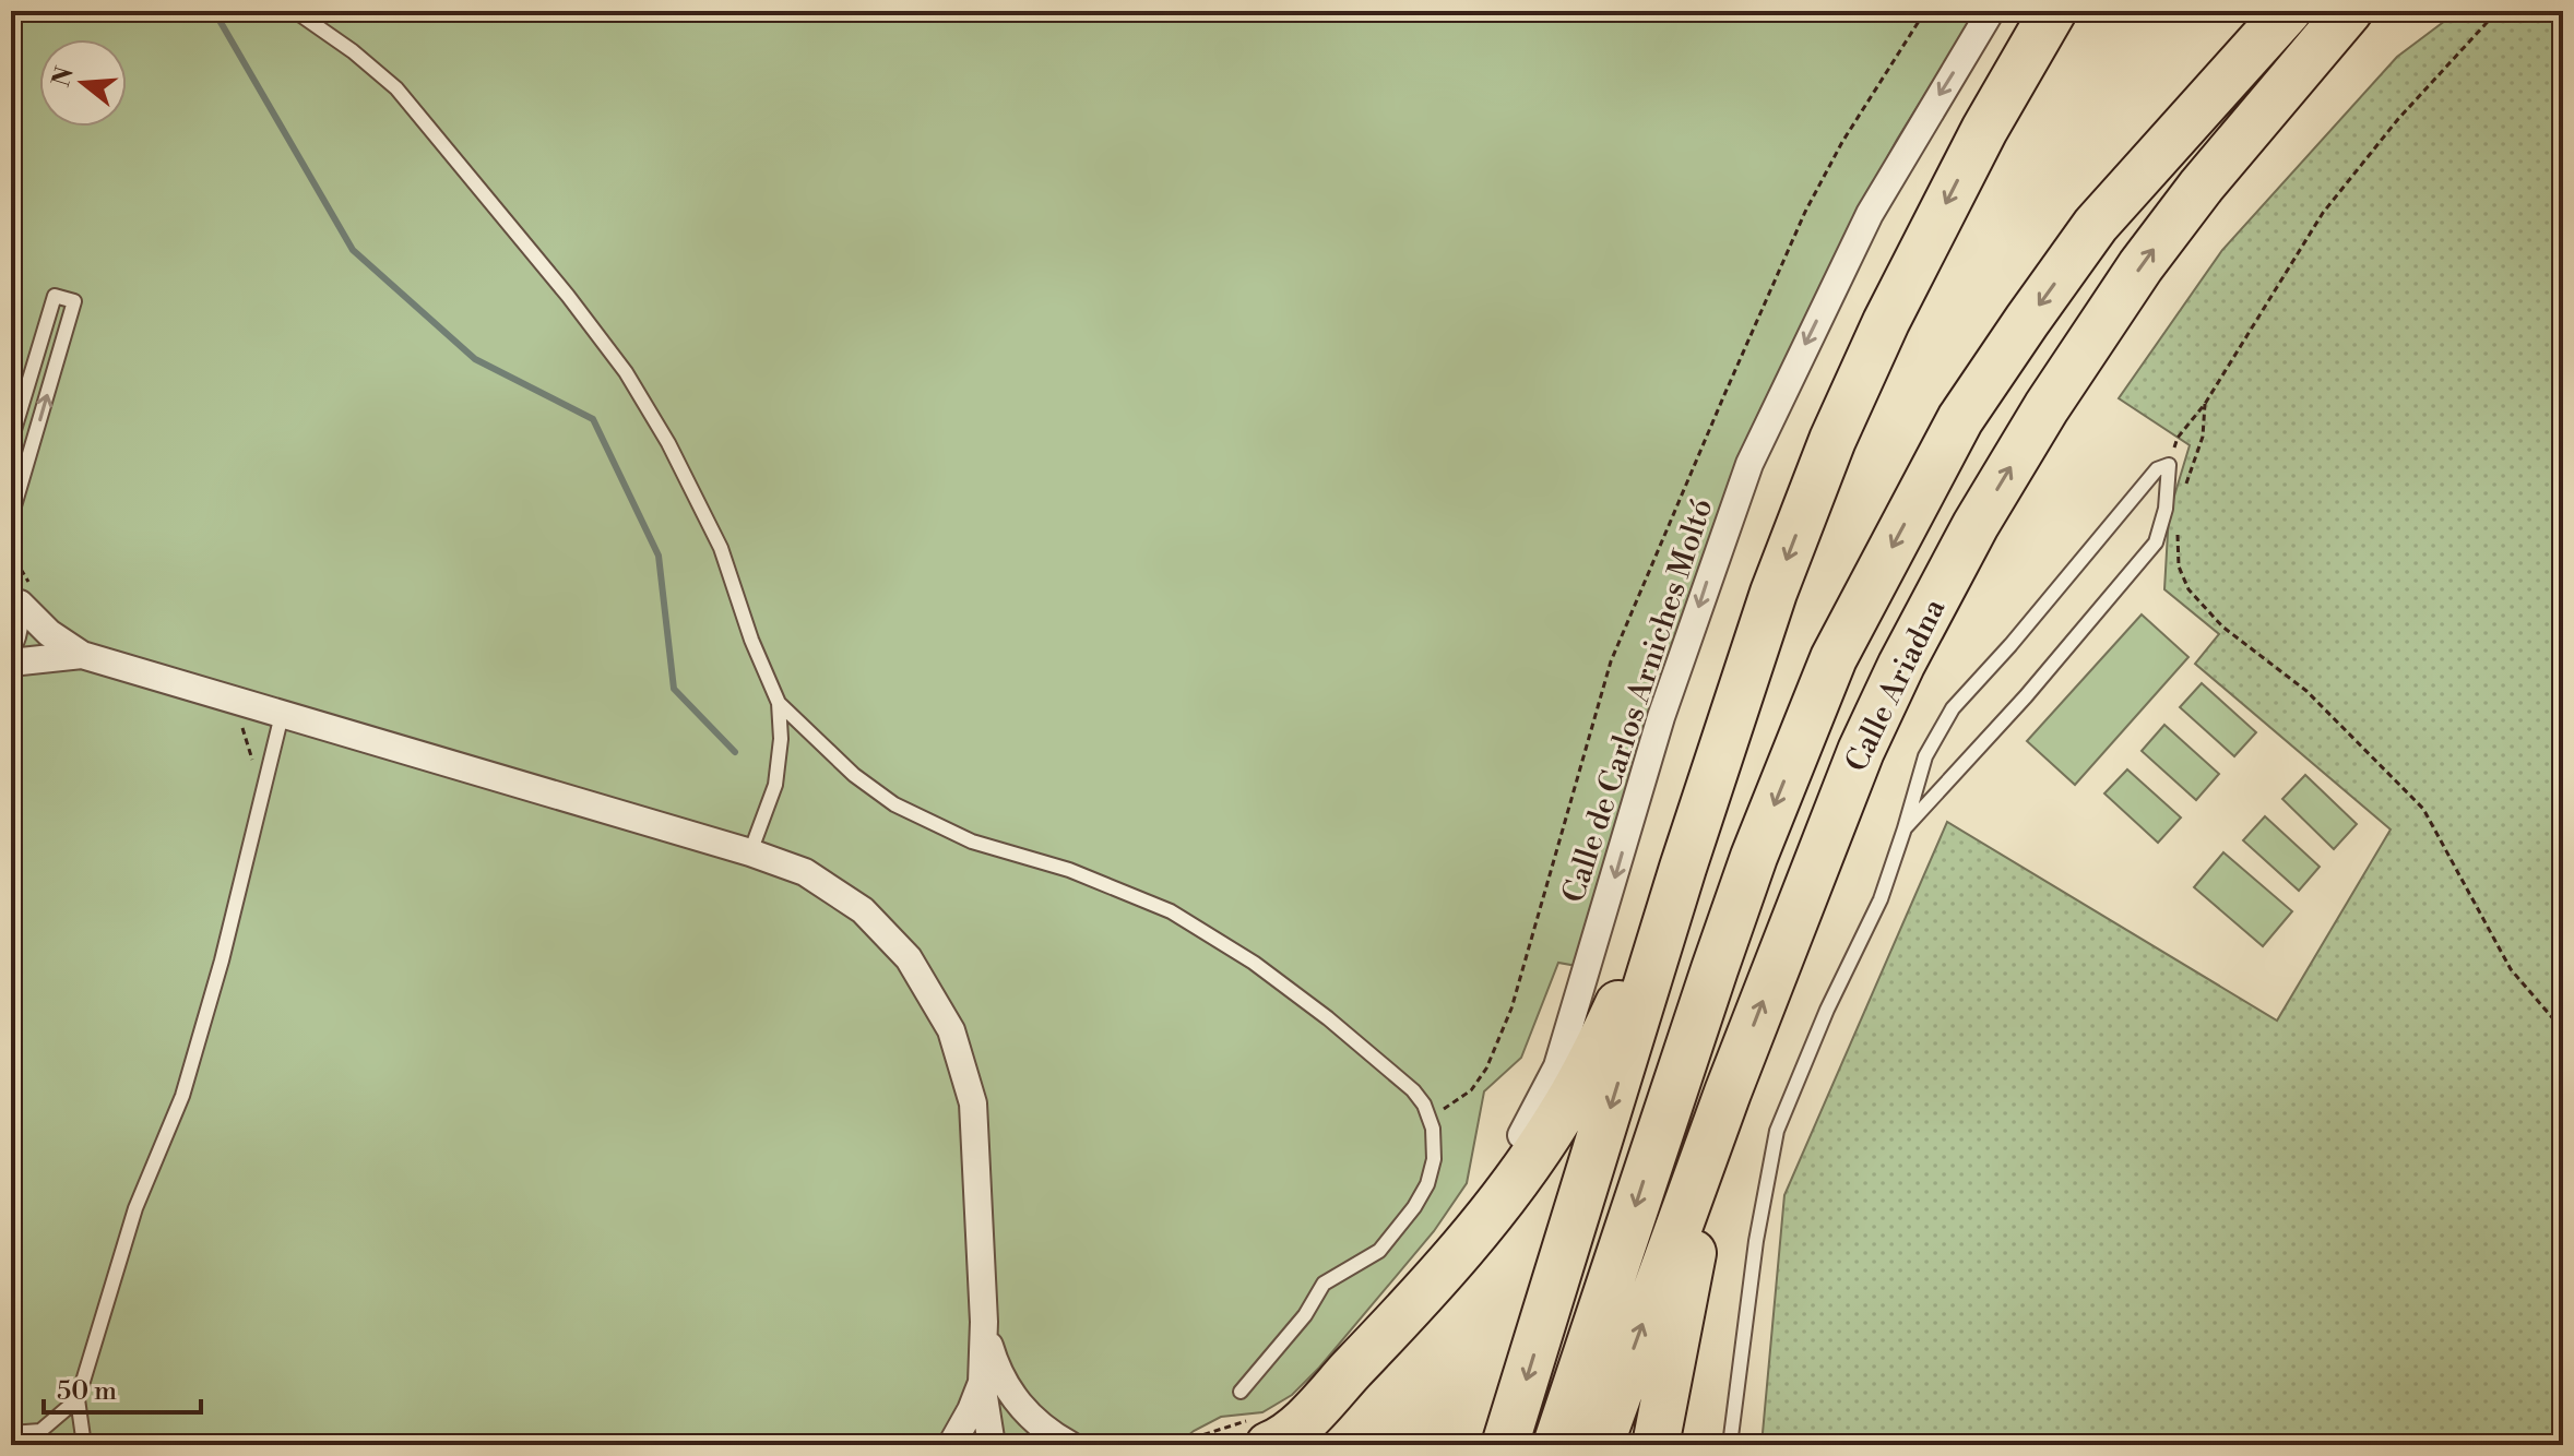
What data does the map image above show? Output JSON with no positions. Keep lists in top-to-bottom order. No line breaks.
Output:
{"streets":{"highway":["Calle Ariadna"],"street":["Calle de Carlos Arniches Moltó"]},"one_way":["Calle de Carlos Arniches Moltó"],"scale_bar":"50 m","north":"left"}
